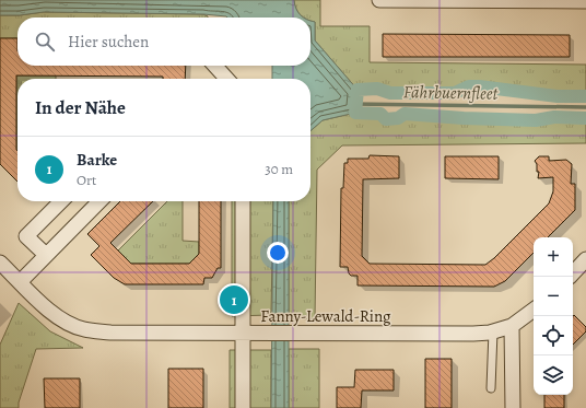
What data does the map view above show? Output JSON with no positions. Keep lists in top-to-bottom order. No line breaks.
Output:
{"streets":{"street":["Fanny-Lewald-Ring"]},"water":["Fährbuernfleet"],"page":{"search":"Hier suchen","heading":"In der Nähe","list":[{"mark":"1","name":"Barke","note":"Ort","value":"30 m"}],"map_buttons":["+","−"],"pins":"1"}}
